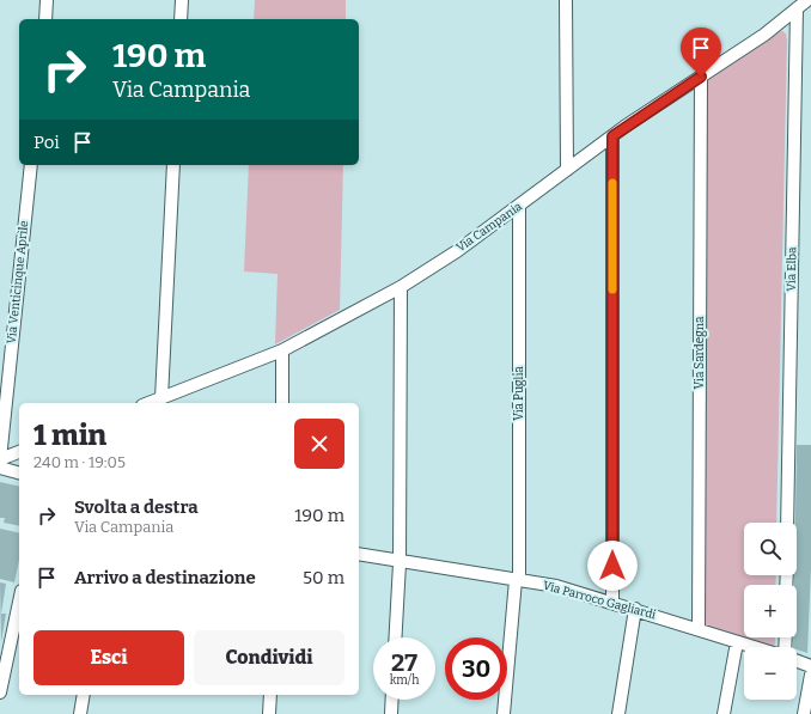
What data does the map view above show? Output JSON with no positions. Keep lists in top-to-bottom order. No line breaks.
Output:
{"streets":{"street":["Via Campania","Via Elba","Via Venticinque Aprile","Via Sardegna","Via Puglia","Via Parroco Gagliardi"]},"crossings":[["Via Campania","Via Elba"],["Via Campania","Via Sardegna"],["Via Campania","Via Puglia"],["Via Sardegna","Via Parroco Gagliardi"],["Via Puglia","Via Parroco Gagliardi"]],"page":{"turn":["190 m","Via Campania"],"then":"Poi","heading":["1 min","240 m · 19:05"],"list":[{"name":"Svolta a destra","note":"Via Campania","value":"190 m"},{"name":"Arrivo a destinazione","value":"50 m"}],"map_buttons":["+","−"],"buttons":["Esci","Condividi"],"speed":"27 km/h","limit":"30"}}
